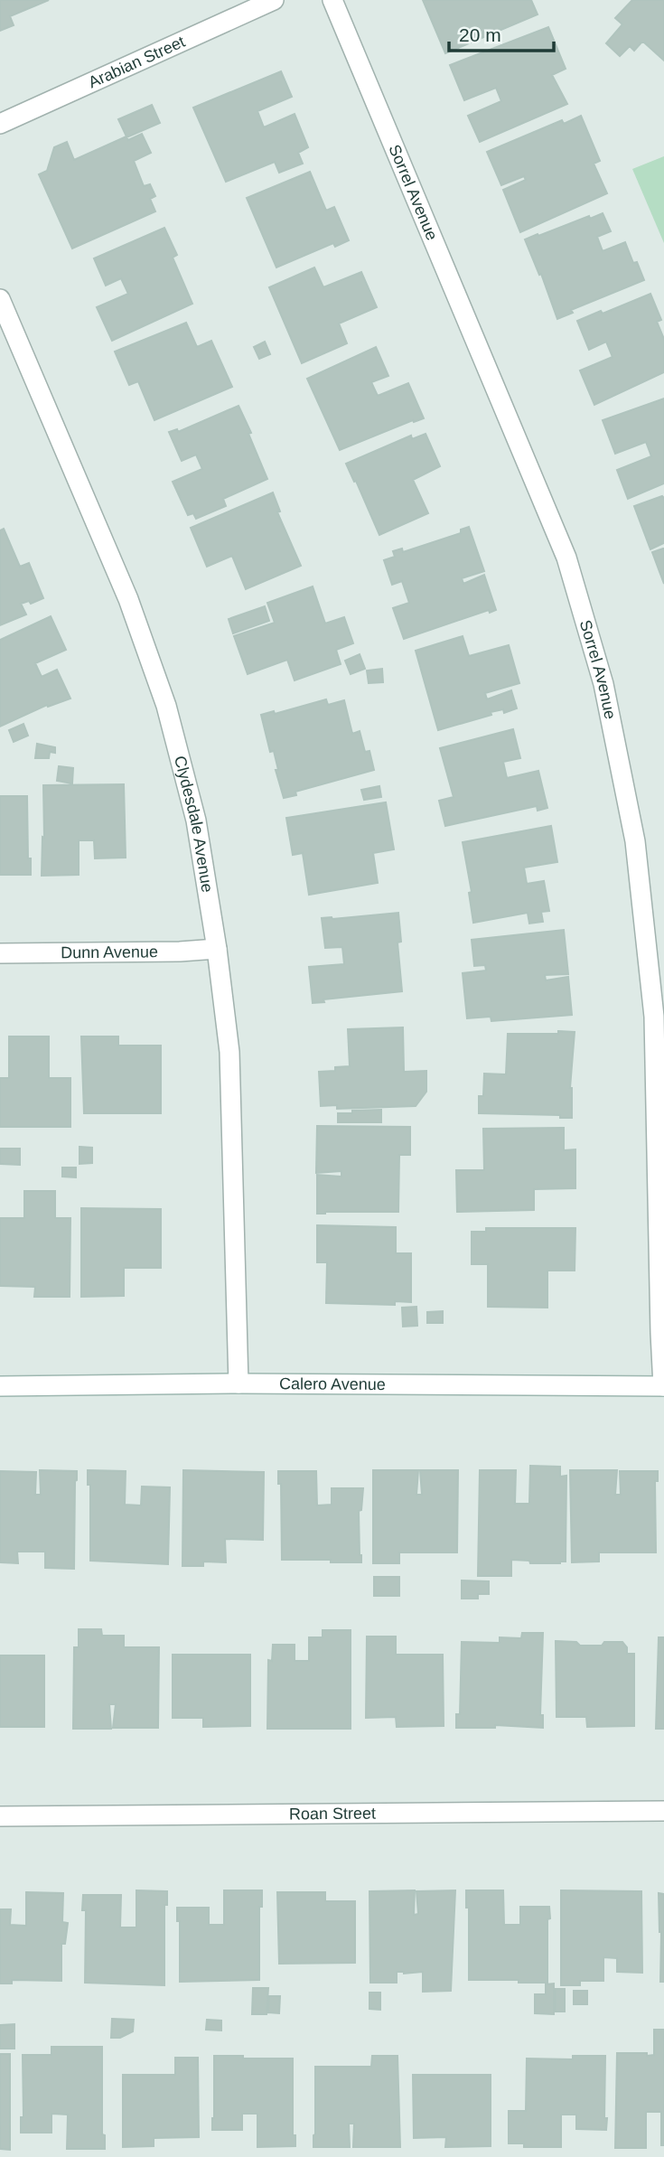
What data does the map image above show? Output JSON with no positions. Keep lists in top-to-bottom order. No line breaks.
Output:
{"streets":{"street":["Arabian Street","Sorrel Avenue","Clydesdale Avenue","Dunn Avenue","Calero Avenue","Roan Street"]},"crossings":[["Sorrel Avenue","Calero Avenue"],["Clydesdale Avenue","Dunn Avenue"],["Clydesdale Avenue","Calero Avenue"]],"scale_bar":"20 m"}
